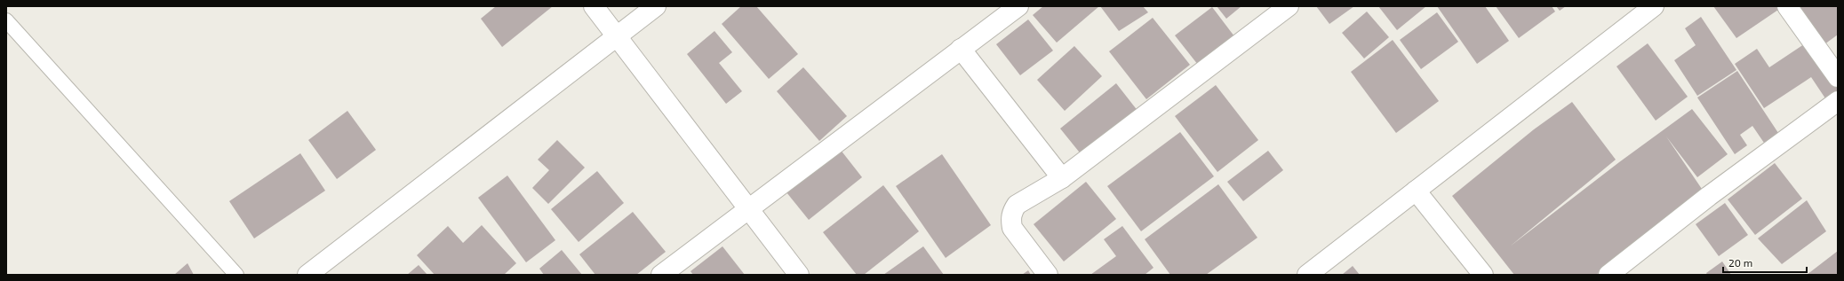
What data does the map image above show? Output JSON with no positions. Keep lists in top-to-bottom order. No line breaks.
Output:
{"scale_bar":"20 m"}
